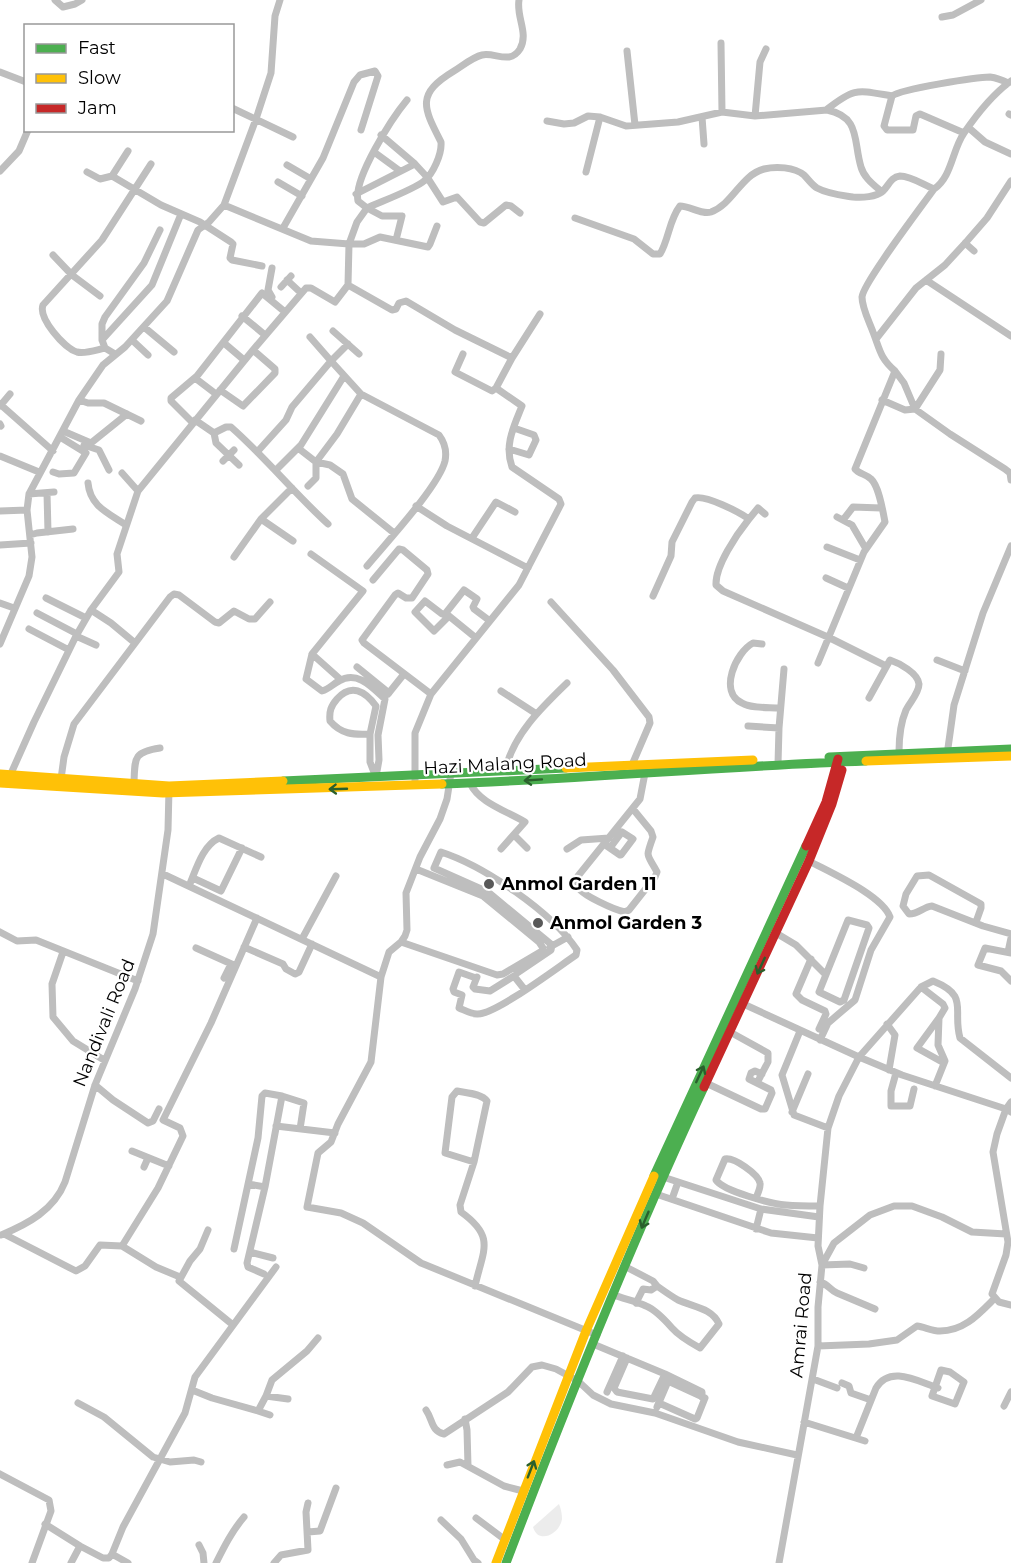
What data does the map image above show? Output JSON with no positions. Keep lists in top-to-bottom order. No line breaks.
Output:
{"streets":{"street":["Hazi Malang Road","Nandivali Road","Amrai Road"]},"crossings":[["Hazi Malang Road","Nandivali Road"]],"places":["Anmol Garden 11","Anmol Garden 3"],"legend":["Fast","Slow","Jam"]}
